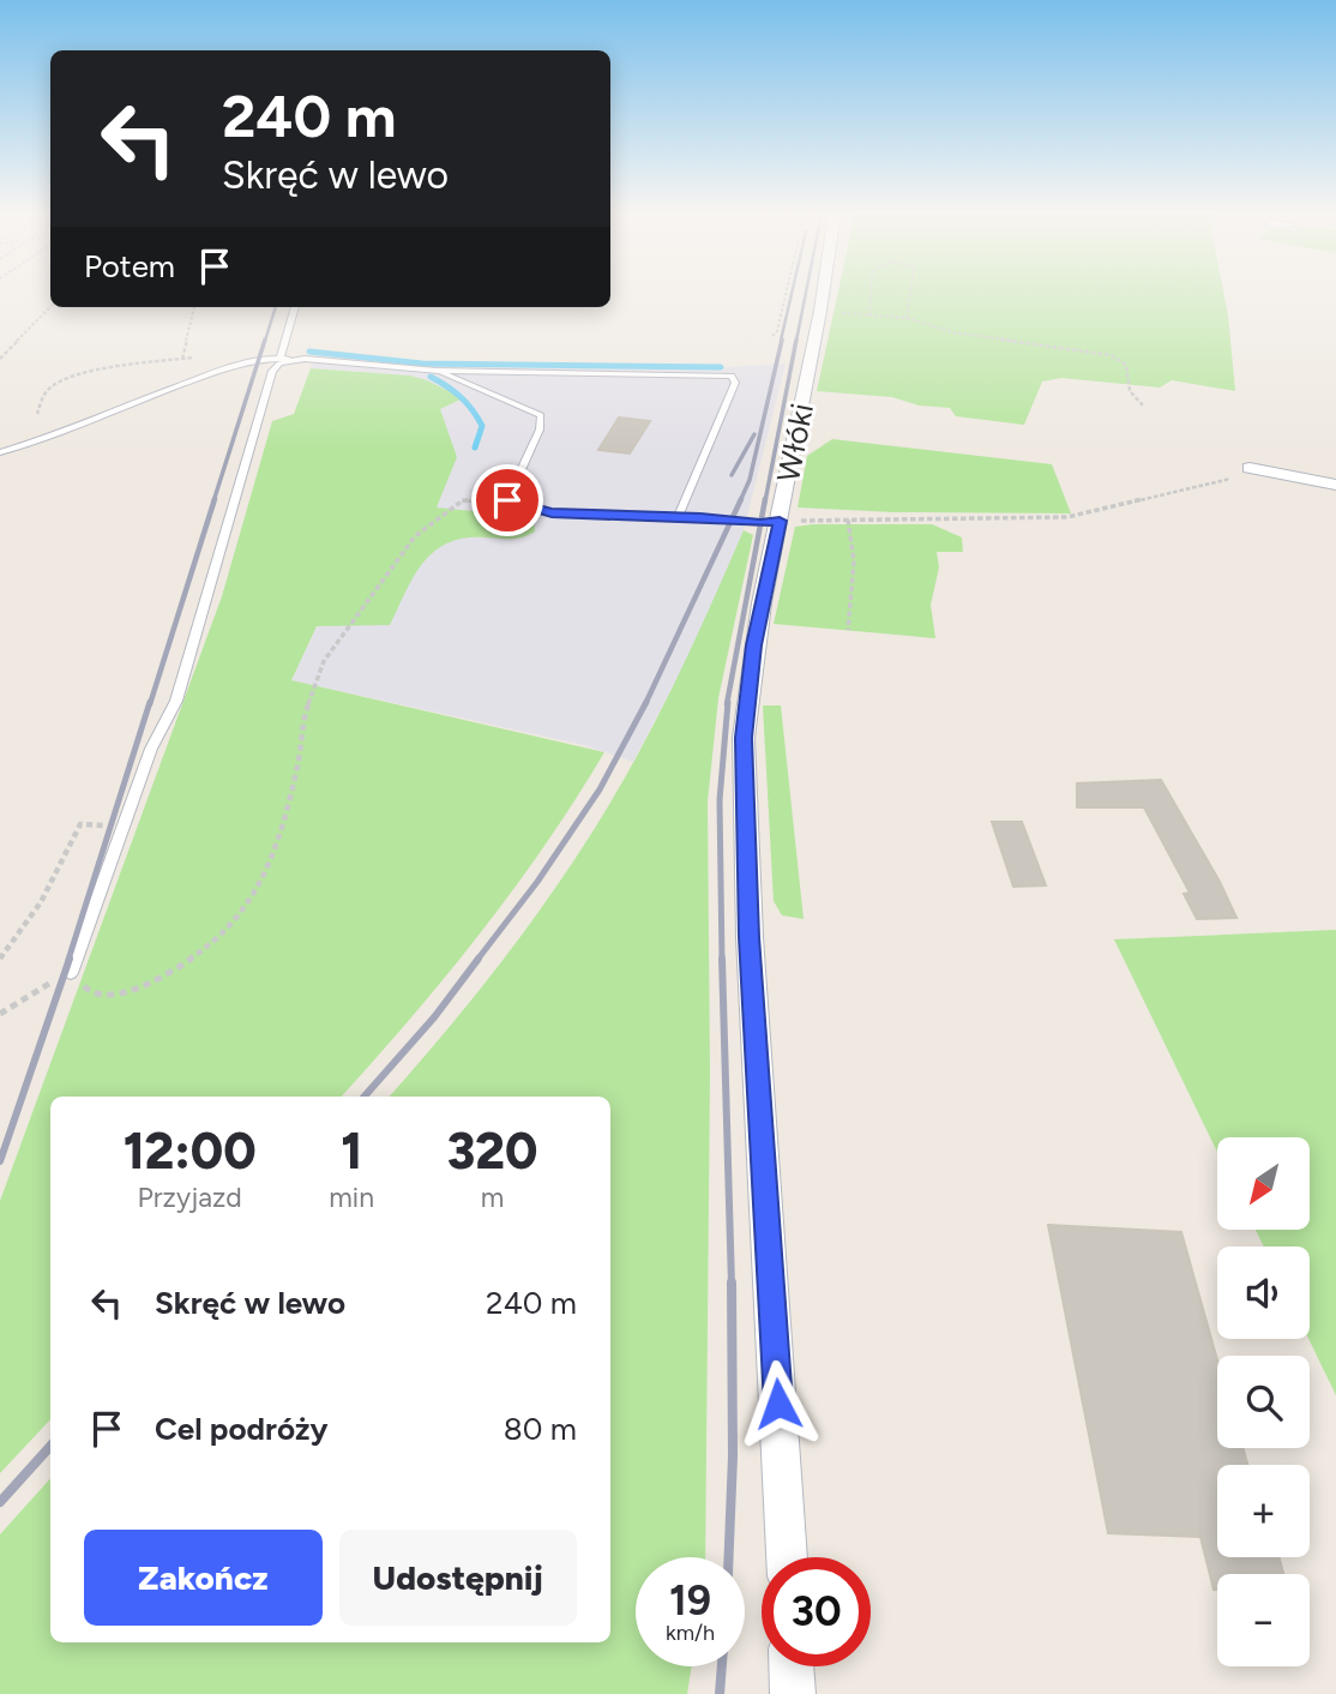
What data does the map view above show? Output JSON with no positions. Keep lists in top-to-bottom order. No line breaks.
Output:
{"streets":{"street":["Włóki"]},"north":"bottom left","page":{"turn":["240 m","Skręć w lewo"],"then":"Potem","eta":["12:00","Przyjazd","1","min","320","m"],"map_buttons":["+","−"],"list":[{"name":"Skręć w lewo","value":"240 m"},{"name":"Cel podróży","value":"80 m"}],"buttons":["Zakończ","Udostępnij"],"speed":"19 km/h","limit":"30"}}
